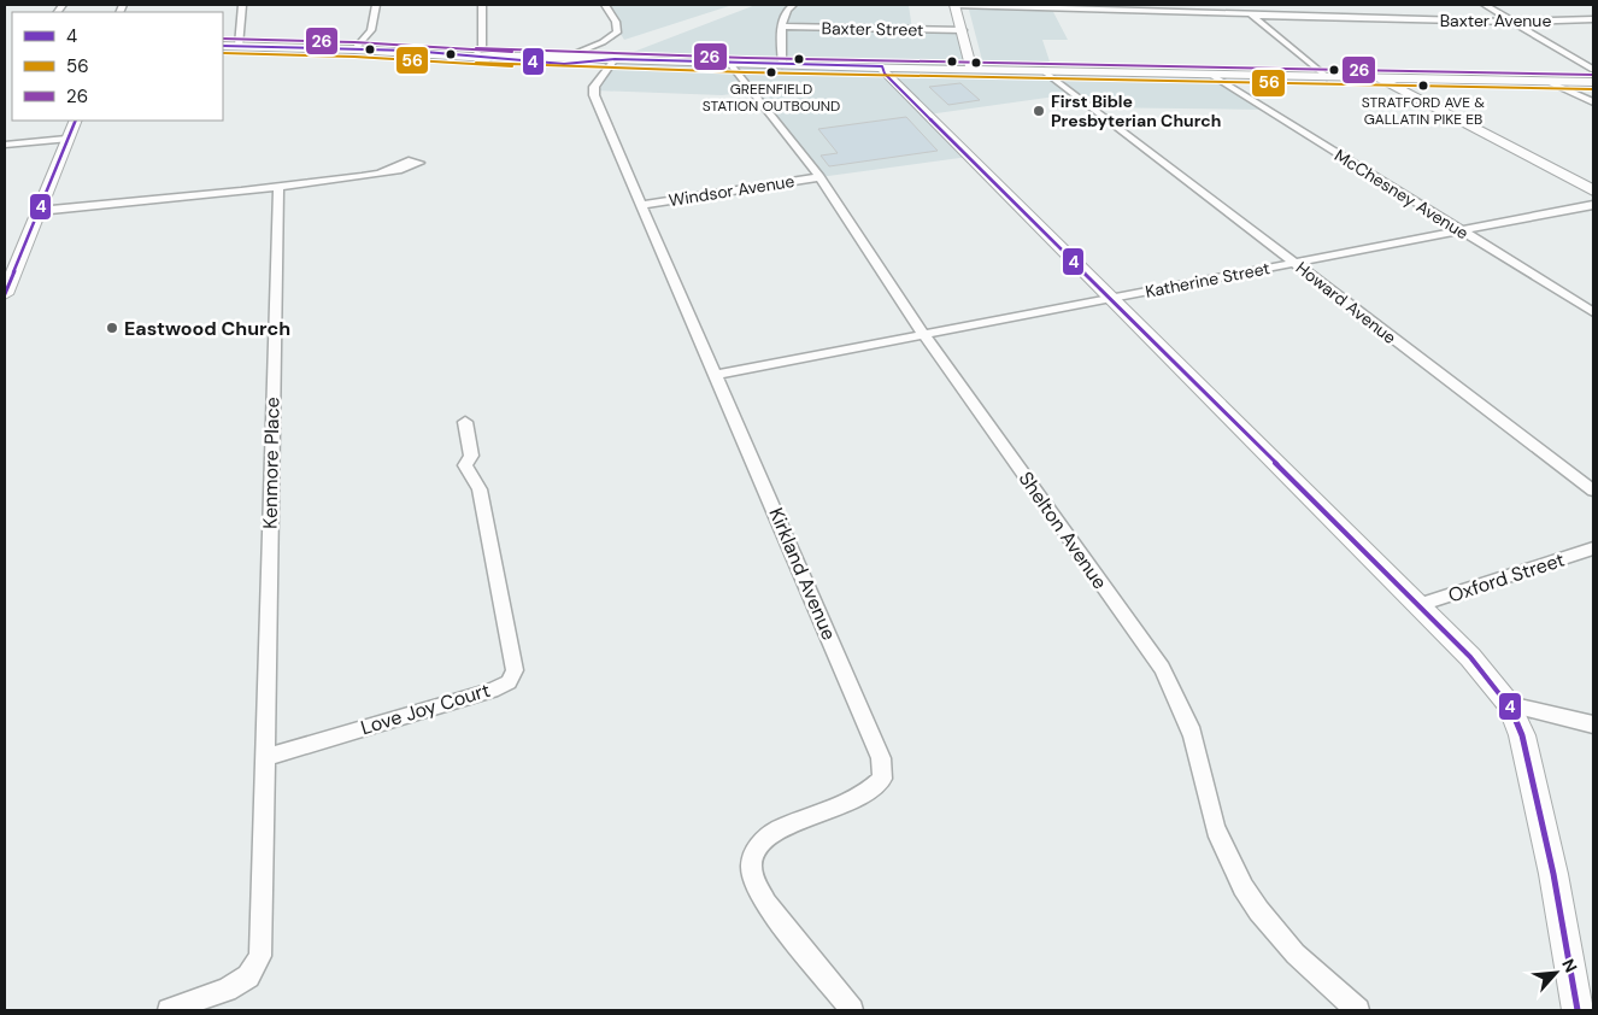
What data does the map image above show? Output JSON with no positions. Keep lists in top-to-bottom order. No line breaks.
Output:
{"streets":{"street":["Baxter Avenue","Baxter Street","Windsor Avenue","McChesney Avenue","Katherine Street","Howard Avenue","Kenmore Place","Shelton Avenue","Kirkland Avenue","Oxford Street","Love Joy Court"]},"crossings":[["Windsor Avenue","Shelton Avenue"],["Windsor Avenue","Kirkland Avenue"],["McChesney Avenue","Katherine Street"],["Katherine Street","Howard Avenue"],["Katherine Street","Shelton Avenue"],["Katherine Street","Kirkland Avenue"],["Kenmore Place","Love Joy Court"]],"places":["GREENFIELD STATION OUTBOUND","STRATFORD AVE & GALLATIN PIKE EB","First Bible Presbyterian Church","Eastwood Church"],"lines":["transit line 26","transit line 4","transit line 56"],"legend":["4","56","26"],"north":"top right"}
